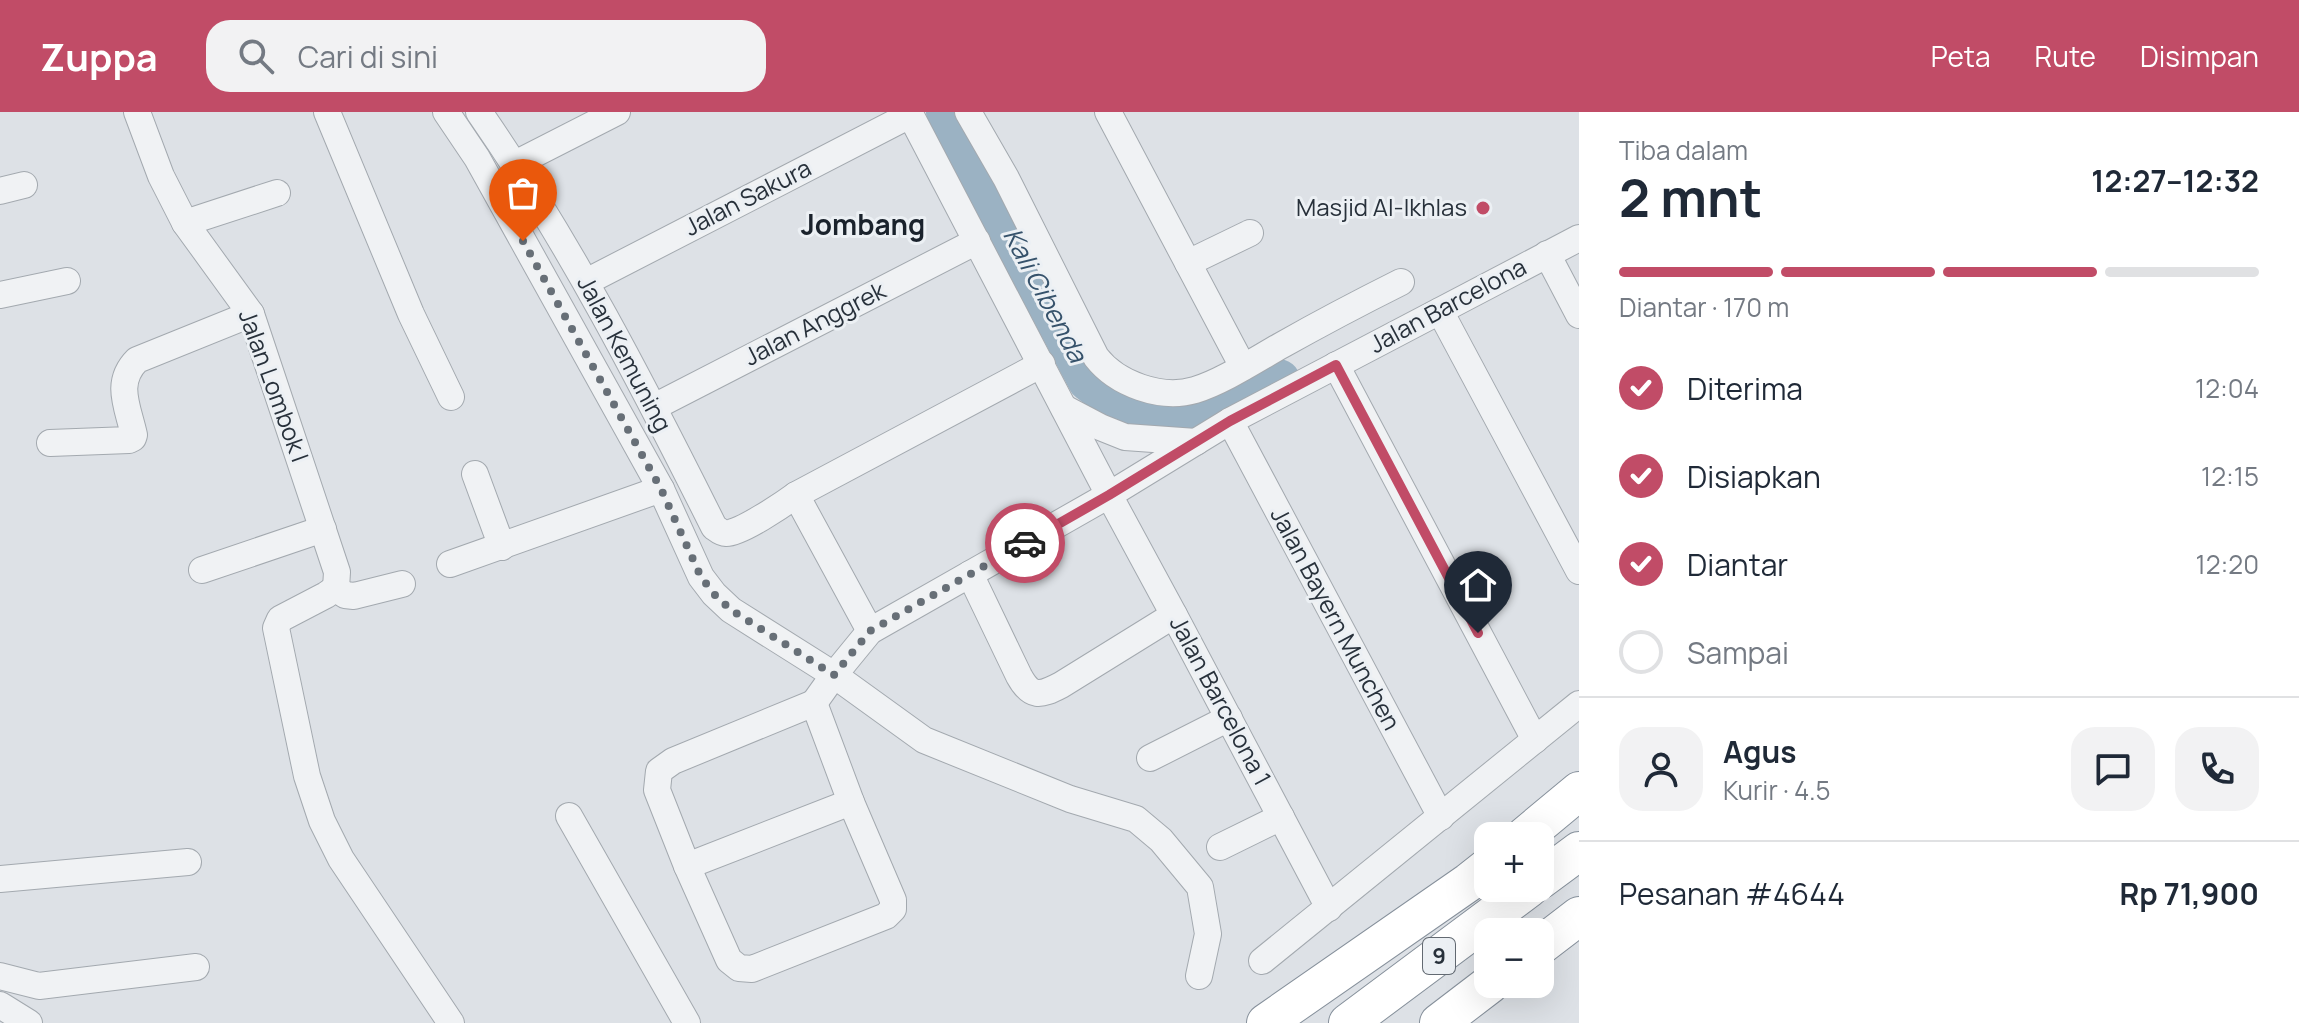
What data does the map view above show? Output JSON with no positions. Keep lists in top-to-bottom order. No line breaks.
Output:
{"streets":{"highway":["9"],"street":["Jalan Sakura","Jalan Barcelona","Jalan Anggrek","Jalan Kemuning","Jalan Lombok I","Jalan Bayern Munchen","Jalan Barcelona 1"]},"crossings":[["Jalan Sakura","Jalan Kemuning"],["Jalan Sakura","Jalan Barcelona 1"],["Jalan Barcelona","Jalan Bayern Munchen"],["Jalan Barcelona","Jalan Barcelona 1"],["Jalan Anggrek","Jalan Kemuning"],["Jalan Anggrek","Jalan Barcelona 1"]],"districts":["Jombang"],"water":["Kali Cibenda"],"places":["Masjid Al-Ikhlas"],"page":{"header":"Zuppa","search":"Cari di sini","nav":["Peta","Rute","Disimpan"],"heading":["2 mnt","Tiba dalam","12:27–12:32"],"panel":["Agus","Kurir · 4.5","Pesanan #4644","Rp 71,900"],"bar":"Diantar · 170 m","list":[["Diterima","12:04"],["Disiapkan","12:15"],["Diantar","12:20"],"Sampai"],"map_buttons":["+","−"]}}
